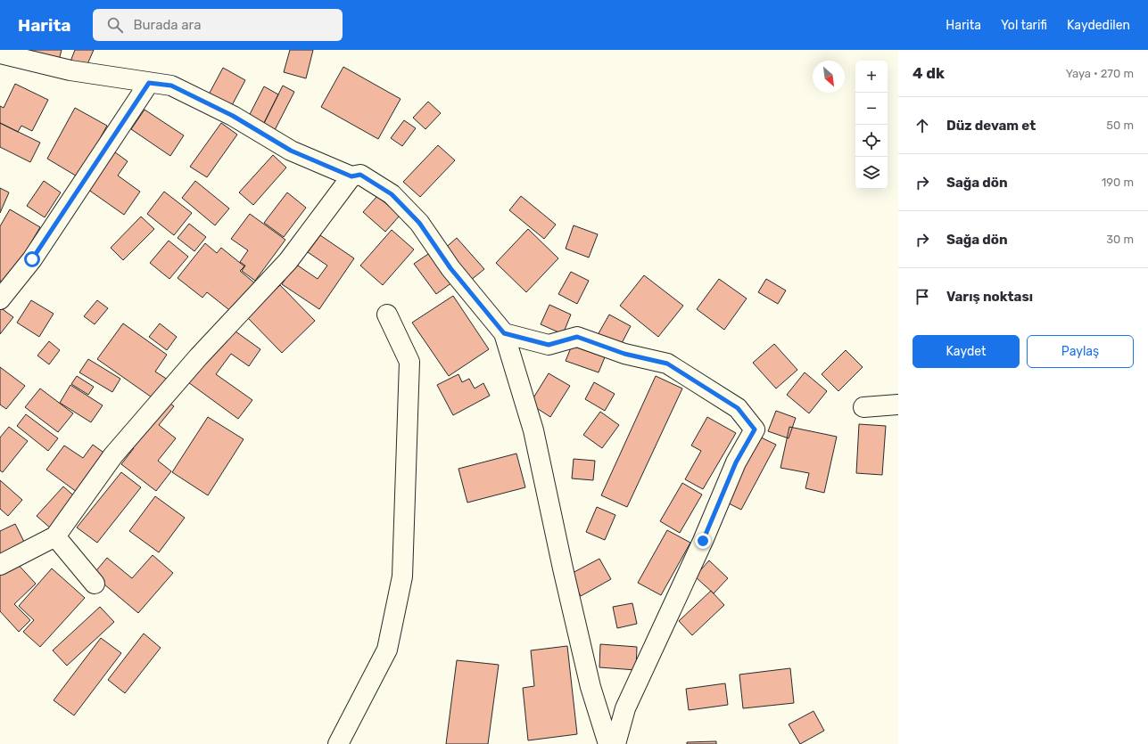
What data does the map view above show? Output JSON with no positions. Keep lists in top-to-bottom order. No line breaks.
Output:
{"north":"bottom right","page":{"header":"Harita","search":"Burada ara","nav":["Harita","Yol tarifi","Kaydedilen"],"heading":["4 dk","Yaya · 270 m"],"map_buttons":["+","−"],"list":[["Düz devam et","50 m"],["Sağa dön","190 m"],["Sağa dön","30 m"],"Varış noktası"],"buttons":["Kaydet","Paylaş"]}}
